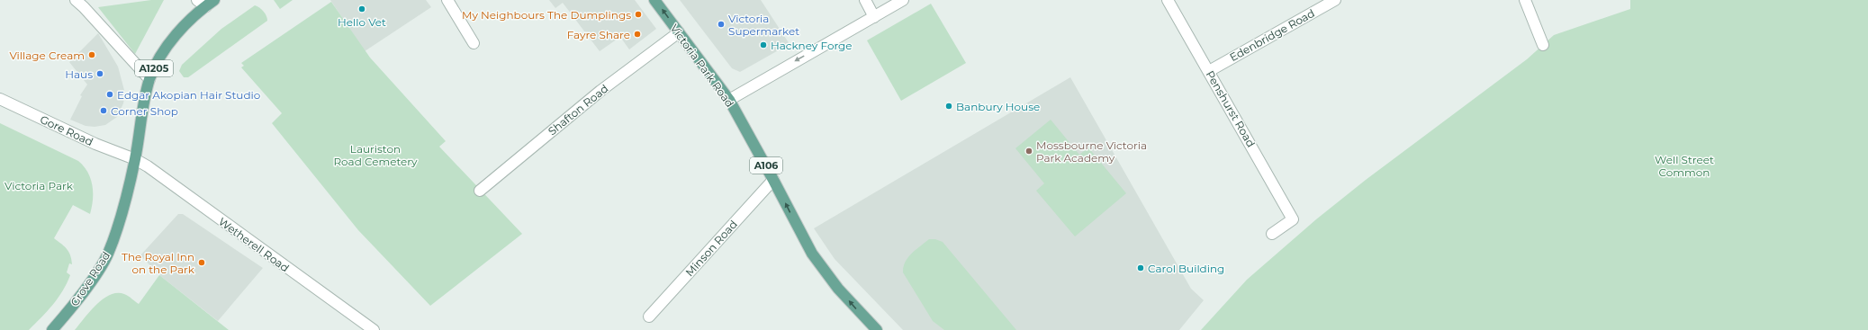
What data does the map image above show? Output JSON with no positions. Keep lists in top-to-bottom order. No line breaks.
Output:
{"streets":{"main road":["Victoria Park Road","A1205","A106","Grove Road"],"street":["Edenbridge Road","Penshurst Road","Shafton Road","Gore Road","Wetherell Road","Minson Road"]},"crossings":[["Edenbridge Road","Penshurst Road"],["Victoria Park Road","Shafton Road"],["Victoria Park Road","Minson Road"],["A1205","Gore Road"],["A1205","Wetherell Road"],["A1205","Grove Road"],["Gore Road","Wetherell Road"],["Gore Road","Grove Road"],["Wetherell Road","Grove Road"]],"one_way":["Victoria Park Road"],"parks":["Lauriston Road Cemetery","Well Street Common","Victoria Park"],"places":["Hello Vet","My Neighbours The Dumplings","Victoria Supermarket","Fayre Share","Hackney Forge","Village Cream","Haus","Edgar Akopian Hair Studio","Banbury House","Corner Shop","Mossbourne Victoria Park Academy","The Royal Inn on the Park","Carol Building"]}
